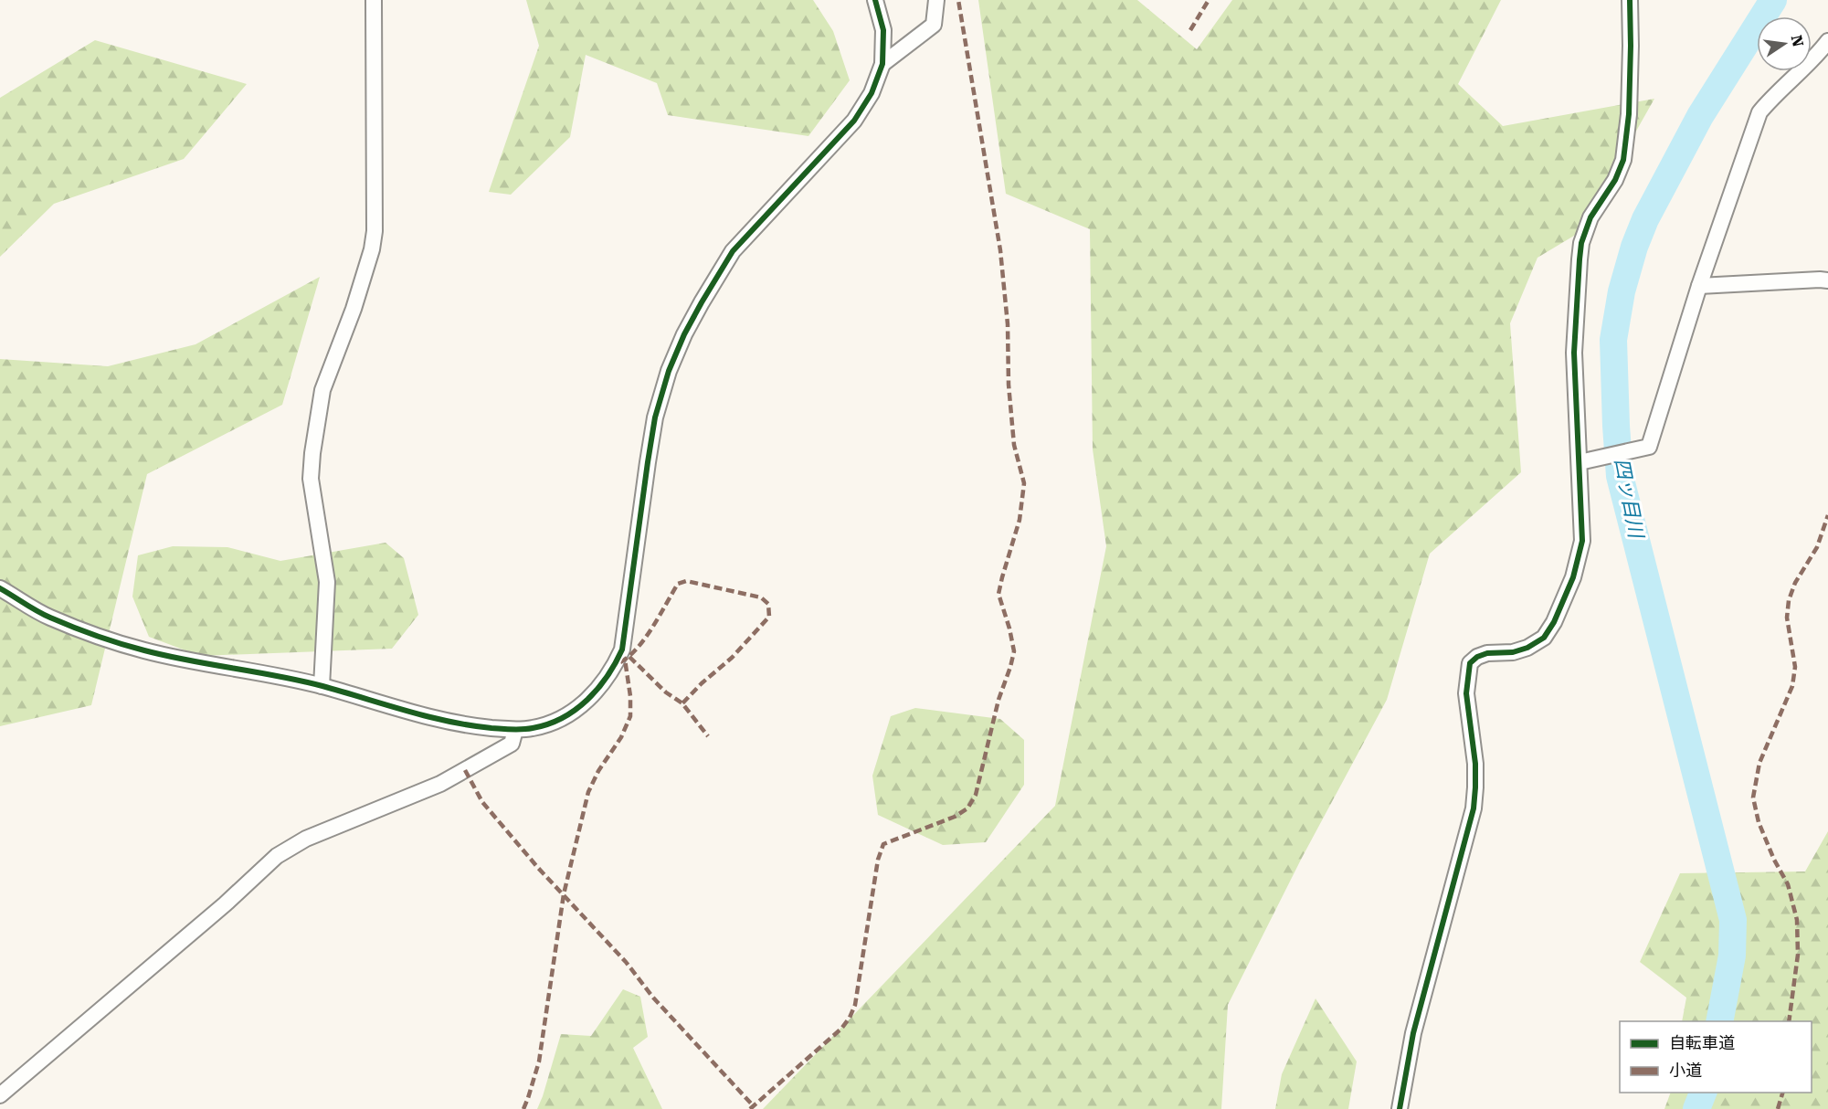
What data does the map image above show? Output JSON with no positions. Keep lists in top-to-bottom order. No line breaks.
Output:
{"water":["四ッ目川"],"legend":["自転車道","小道"],"north":"right"}
